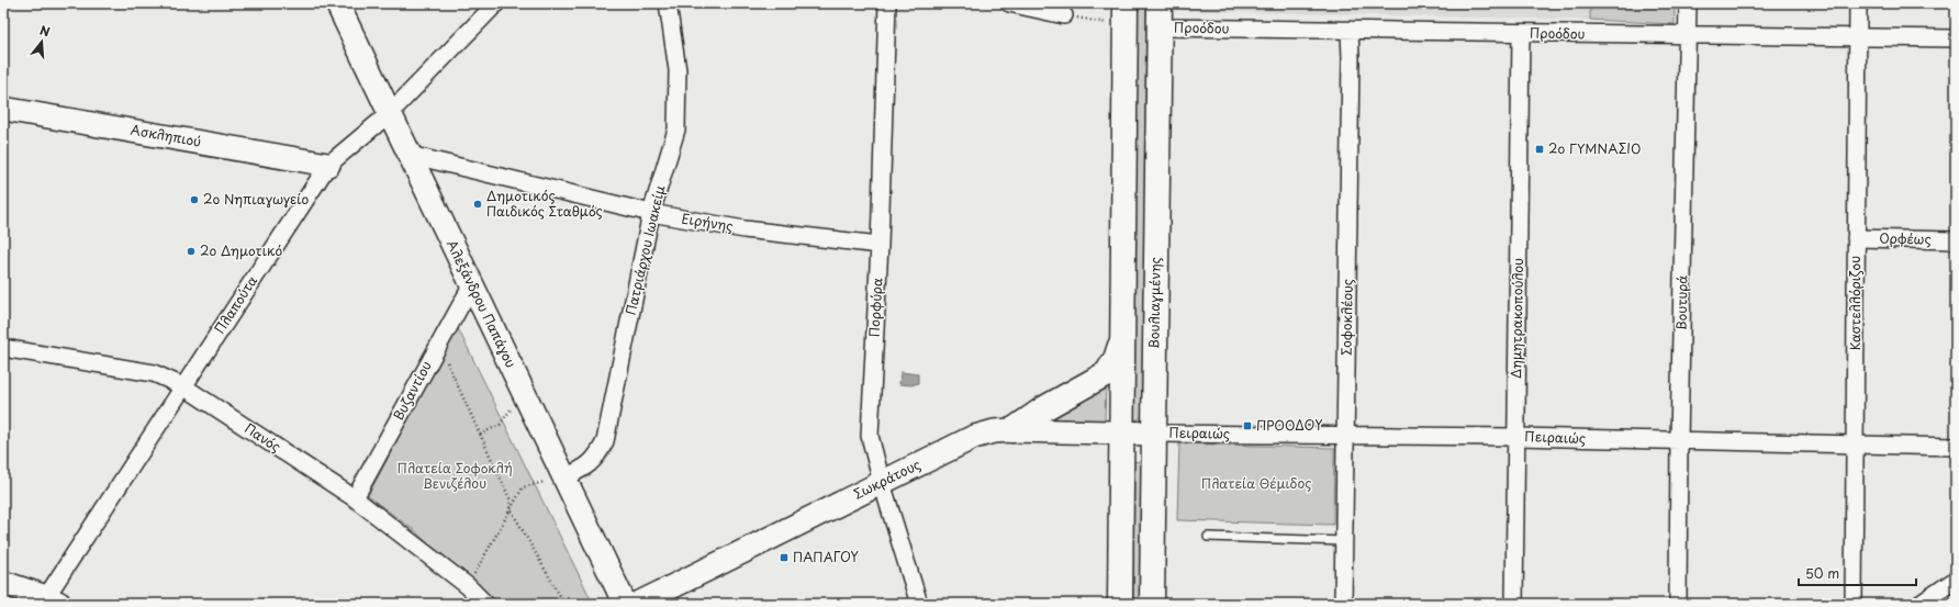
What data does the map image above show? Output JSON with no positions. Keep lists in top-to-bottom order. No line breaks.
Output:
{"streets":{"main road":["Βουλιαγμένης"],"street":["Προόδου","Ασκληπιού","Ειρήνης","Ορφέως","Πατριάρχου Ιωακείμ","Βουτυρά","Καστελλόριζου","Αλεξάνδρου Παπάγου","Πλαπούτα","Πορφύρα","Σοφοκλέους","Δημητρακοπούλου","Βυζαντίου","Πειραιώς","Πανός","Σωκράτους"]},"crossings":[["Προόδου","Βουλιαγμένης"],["Προόδου","Βουτυρά"],["Προόδου","Καστελλόριζου"],["Προόδου","Σοφοκλέους"],["Προόδου","Δημητρακοπούλου"],["Ασκληπιού","Πλαπούτα"],["Ειρήνης","Πατριάρχου Ιωακείμ"],["Ειρήνης","Αλεξάνδρου Παπάγου"],["Ειρήνης","Πορφύρα"],["Ορφέως","Καστελλόριζου"],["Πατριάρχου Ιωακείμ","Αλεξάνδρου Παπάγου"],["Βουλιαγμένης","Πειραιώς"],["Βουλιαγμένης","Σωκράτους"],["Βουτυρά","Πειραιώς"],["Καστελλόριζου","Πειραιώς"],["Αλεξάνδρου Παπάγου","Πλαπούτα"],["Αλεξάνδρου Παπάγου","Βυζαντίου"],["Πλαπούτα","Πανός"],["Πορφύρα","Σωκράτους"],["Σοφοκλέους","Πειραιώς"],["Δημητρακοπούλου","Πειραιώς"],["Βυζαντίου","Πανός"],["Πειραιώς","Σωκράτους"]],"parks":["Πλατεία Σοφοκλή Βενιζέλου","Πλατεία Θέμιδος"],"places":{"transit":["2ο ΓΥΜΝΑΣΙΟ","ΠΡΟΟΔΟΥ","ΠΑΠΑΓΟΥ"],"other":["2ο Νηπιαγωγείο","Δημοτικός Παιδικός Σταθμός","2ο Δημοτικό"]},"scale_bar":"50 m","north":"top"}
